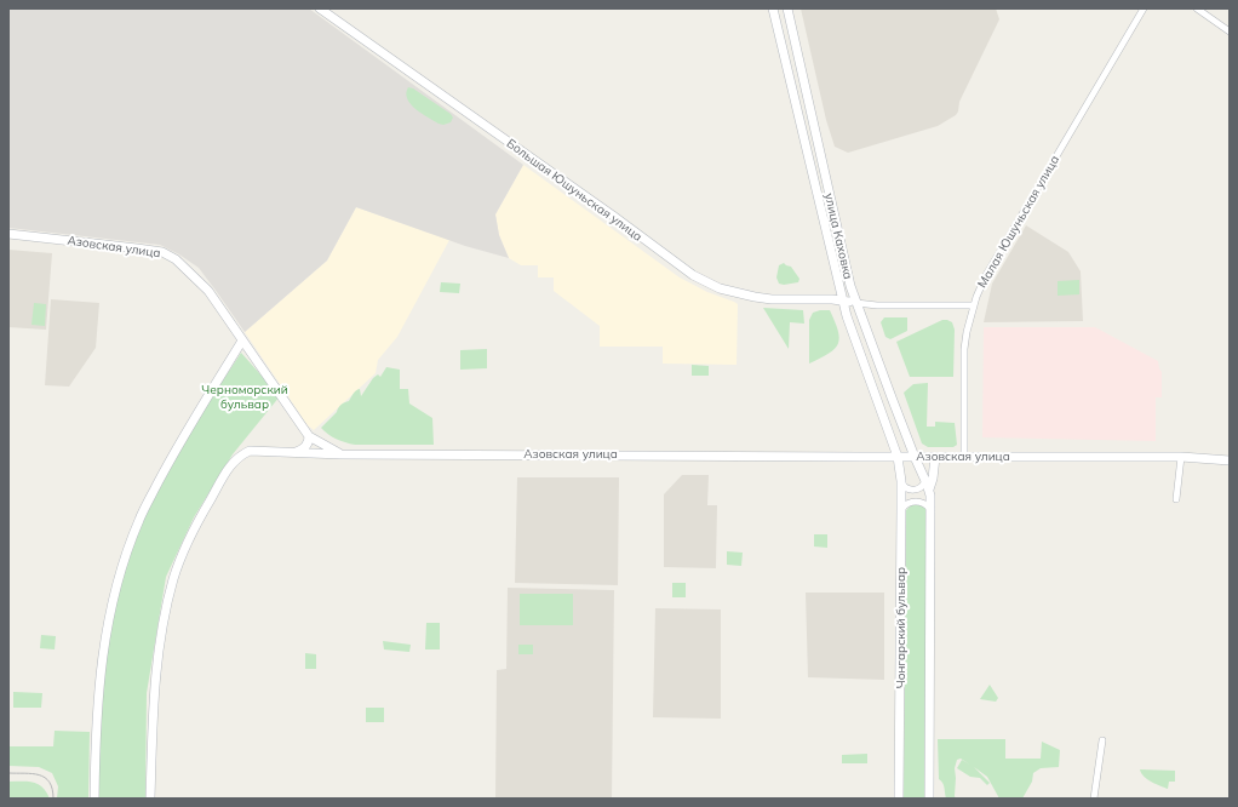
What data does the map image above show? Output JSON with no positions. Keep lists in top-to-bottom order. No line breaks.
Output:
{"streets":{"street":["Большая Юшуньская улица","Малая Юшуньская улица","улица Каховка","Азовская улица","Чонгарский бульвар"]},"crossings":[["Большая Юшуньская улица","улица Каховка"],["Малая Юшуньская улица","Азовская улица"],["улица Каховка","Азовская улица"],["улица Каховка","Чонгарский бульвар"],["Азовская улица","Чонгарский бульвар"]],"parks":["Черноморский бульвар"]}
